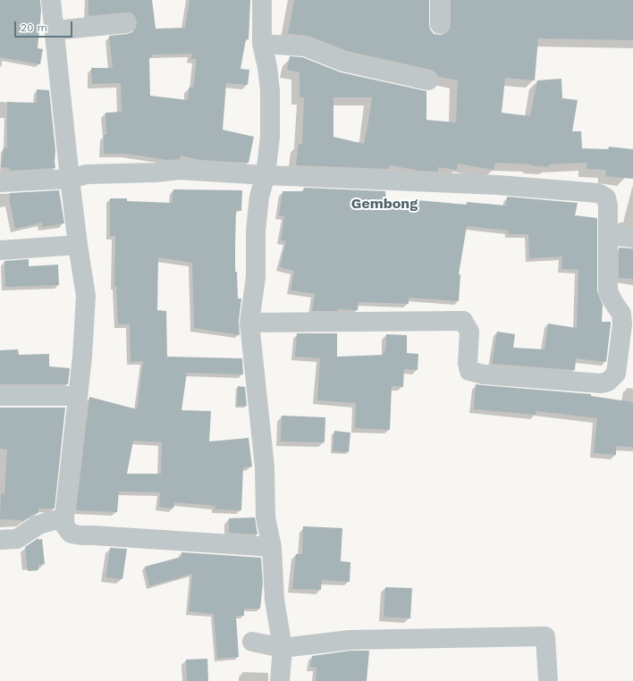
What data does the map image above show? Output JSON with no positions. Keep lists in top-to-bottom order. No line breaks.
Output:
{"districts":["Gembong"],"scale_bar":"20 m"}
